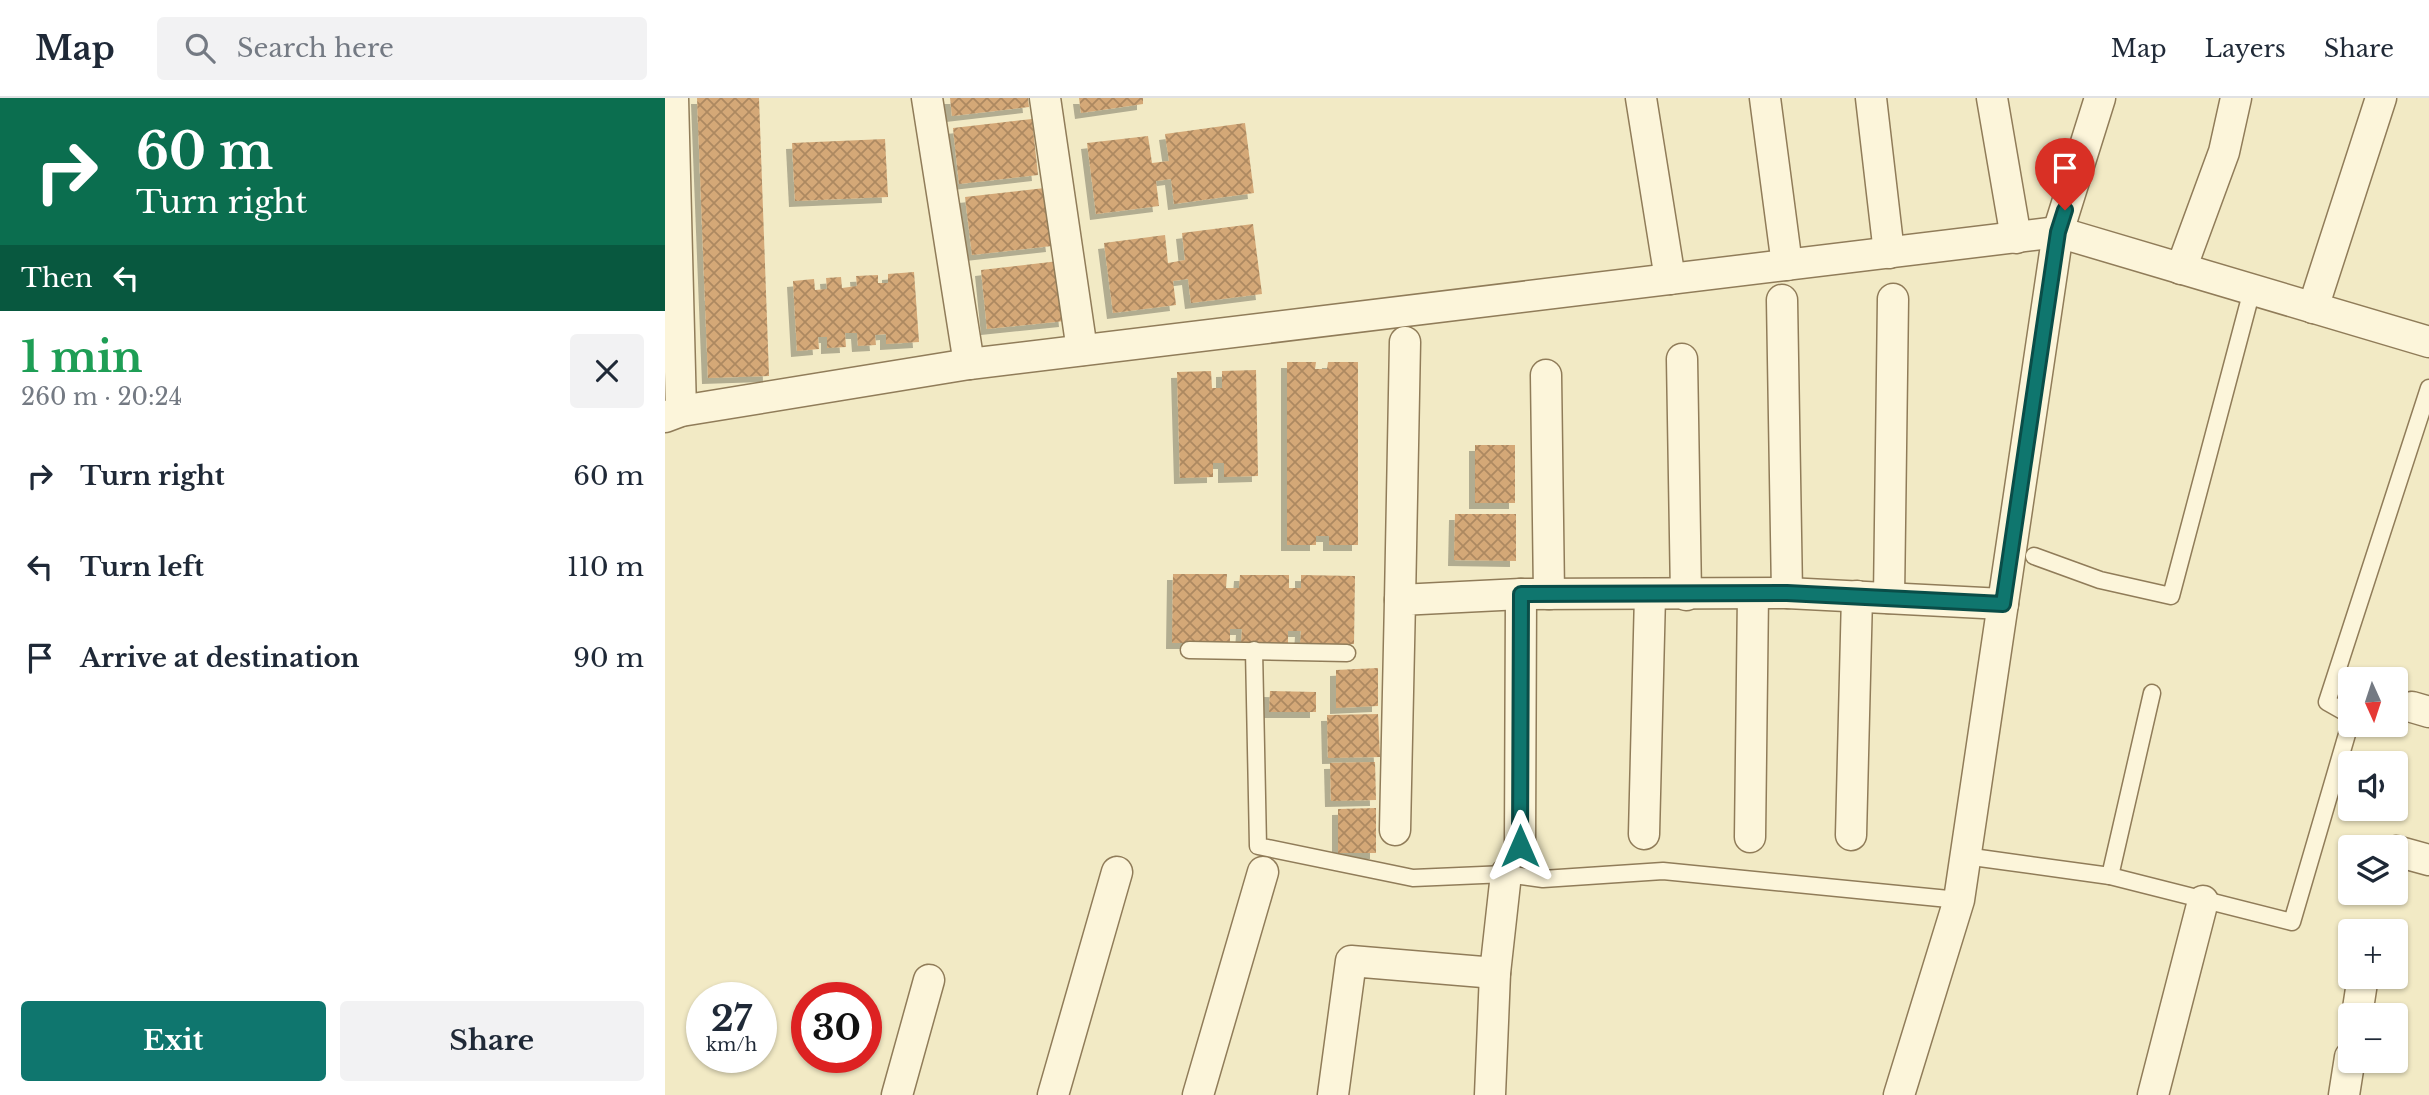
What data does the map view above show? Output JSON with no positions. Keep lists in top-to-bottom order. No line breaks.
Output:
{"north":"bottom","page":{"header":"Map","search":"Search here","nav":["Map","Layers","Share"],"turn":["60 m","Turn right"],"then":"Then","heading":["1 min","260 m · 20:24"],"list":[{"name":"Turn right","value":"60 m"},{"name":"Turn left","value":"110 m"},{"name":"Arrive at destination","value":"90 m"}],"map_buttons":["+","−"],"speed":"27 km/h","limit":"30","buttons":["Exit","Share"]}}
